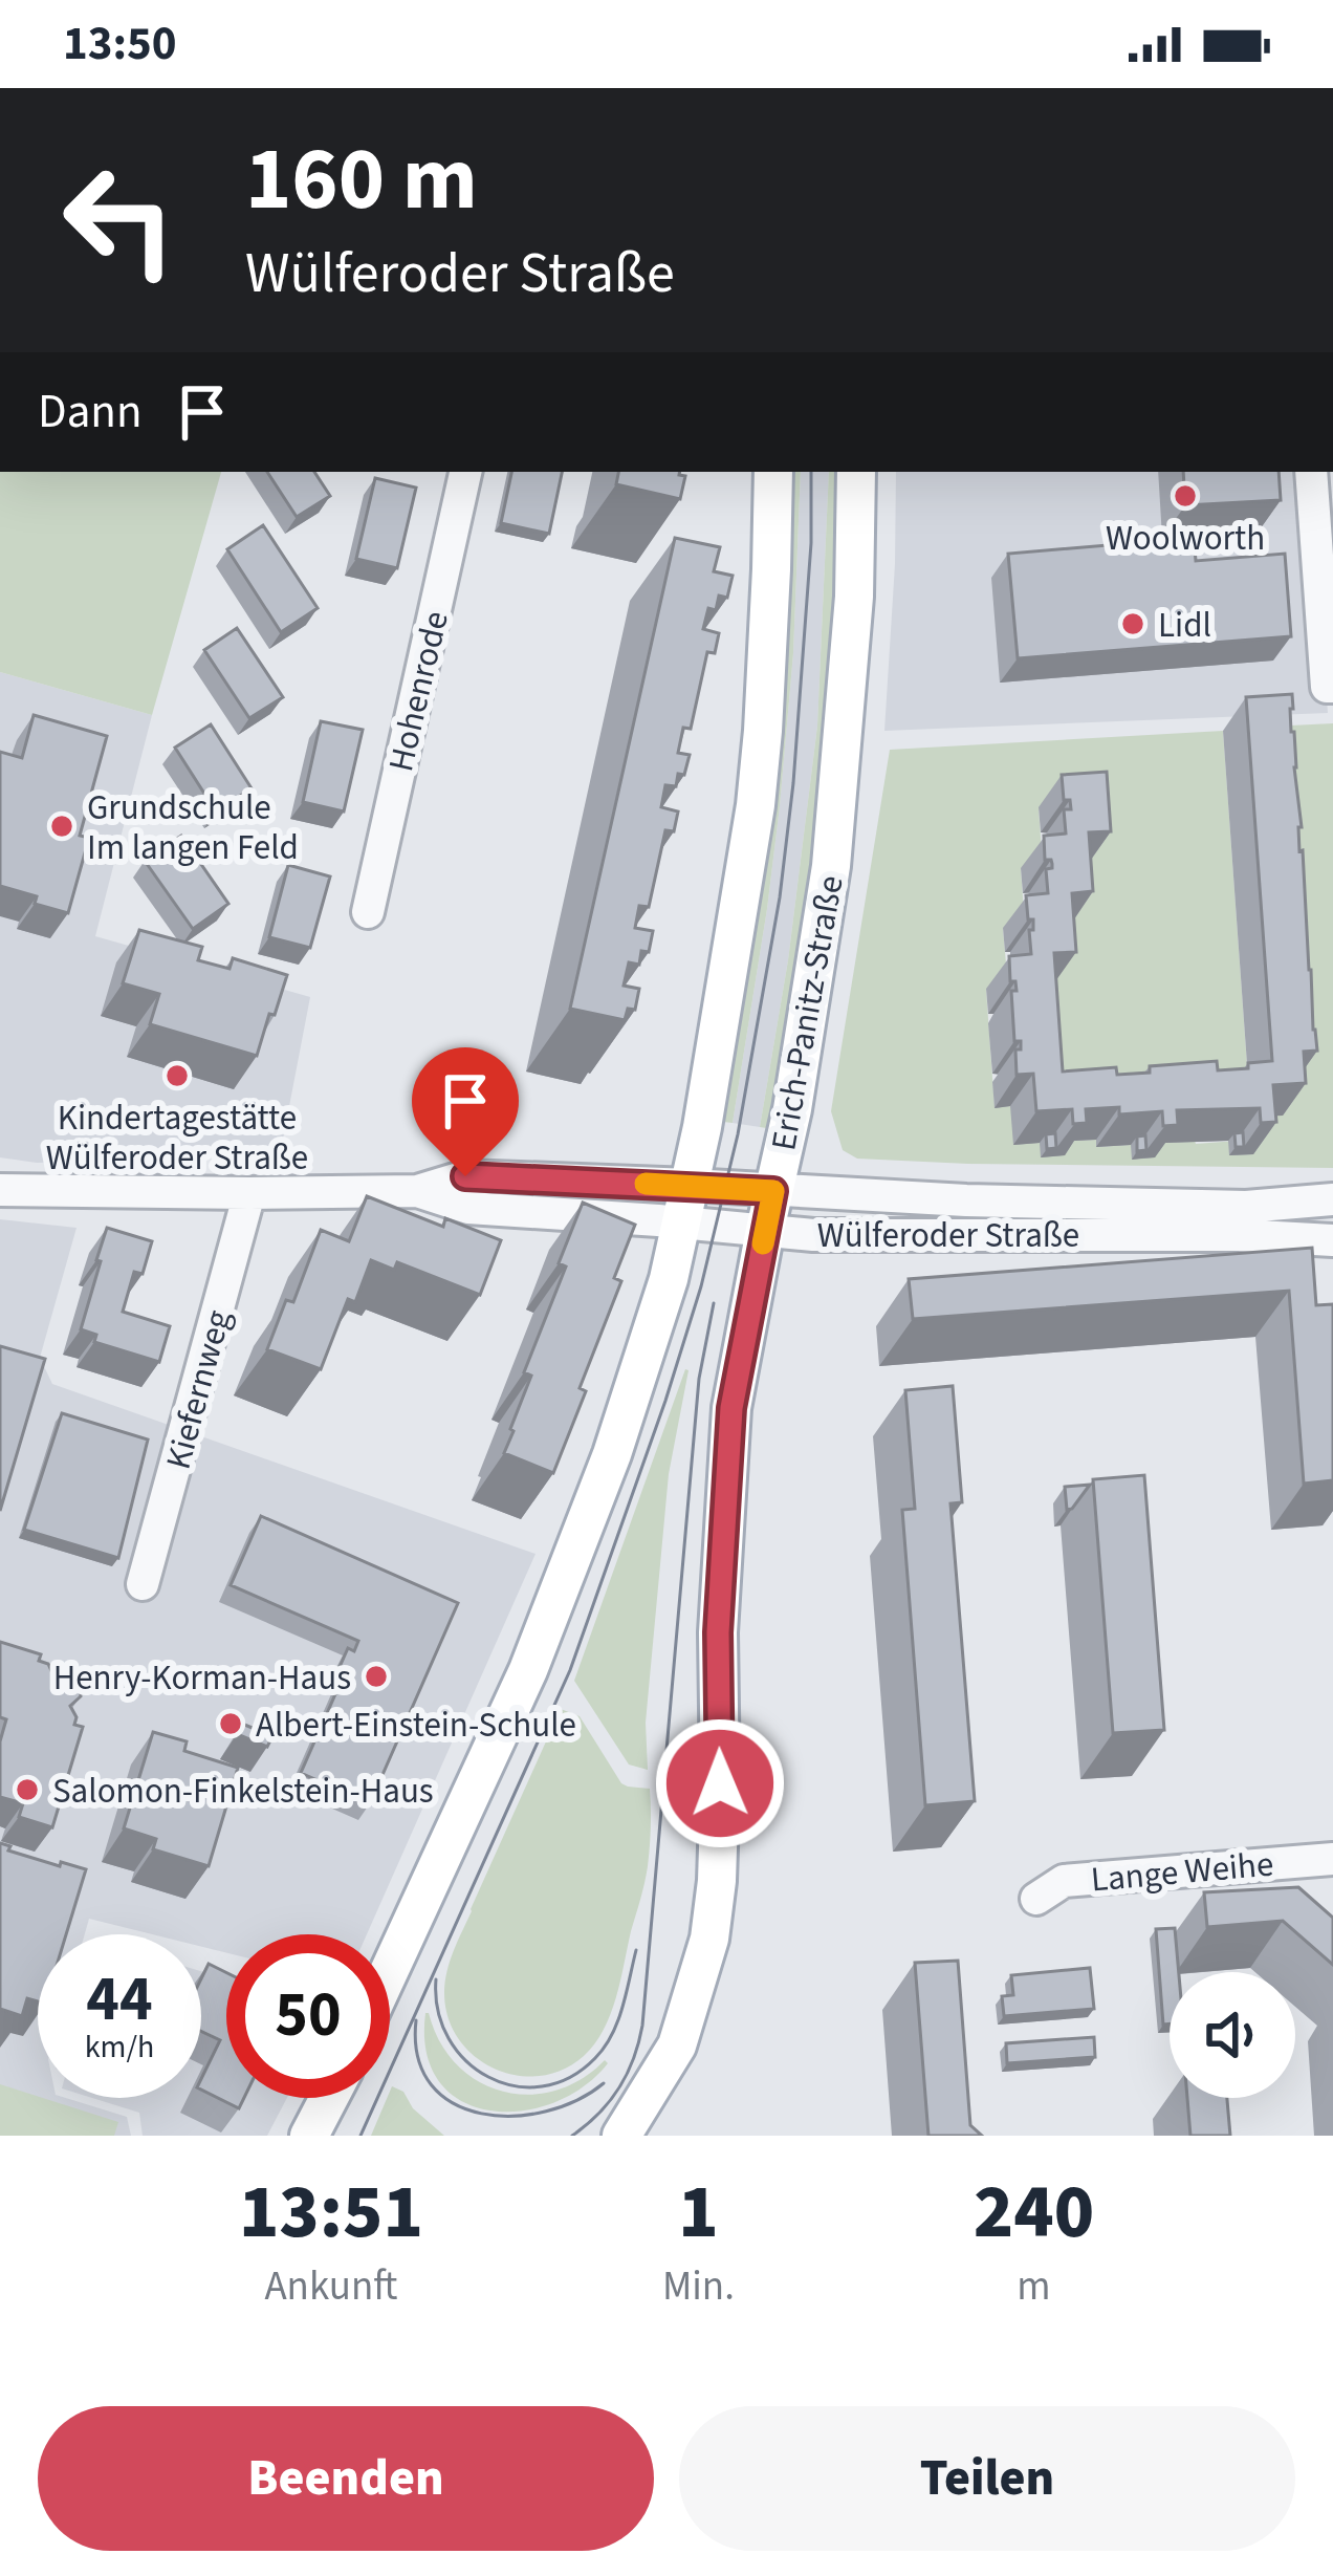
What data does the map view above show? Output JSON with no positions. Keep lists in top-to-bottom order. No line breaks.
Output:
{"streets":{"main road":["Erich-Panitz-Straße"],"street":["Hohenrode","Wülferoder Straße","Kiefernweg","Lange Weihe"]},"crossings":[["Erich-Panitz-Straße","Wülferoder Straße"],["Wülferoder Straße","Kiefernweg"]],"places":["Woolworth","Lidl","Grundschule Im langen Feld","Kindertagestätte Wülferoder Straße","Henry-Korman-Haus","Albert-Einstein-Schule","Salomon-Finkelstein-Haus"],"page":{"status":"13:50","turn":["160 m","Wülferoder Straße"],"then":"Dann","speed":"44 km/h","limit":"50","eta":["13:51","Ankunft","1","Min.","240","m"],"buttons":["Beenden","Teilen"]}}
